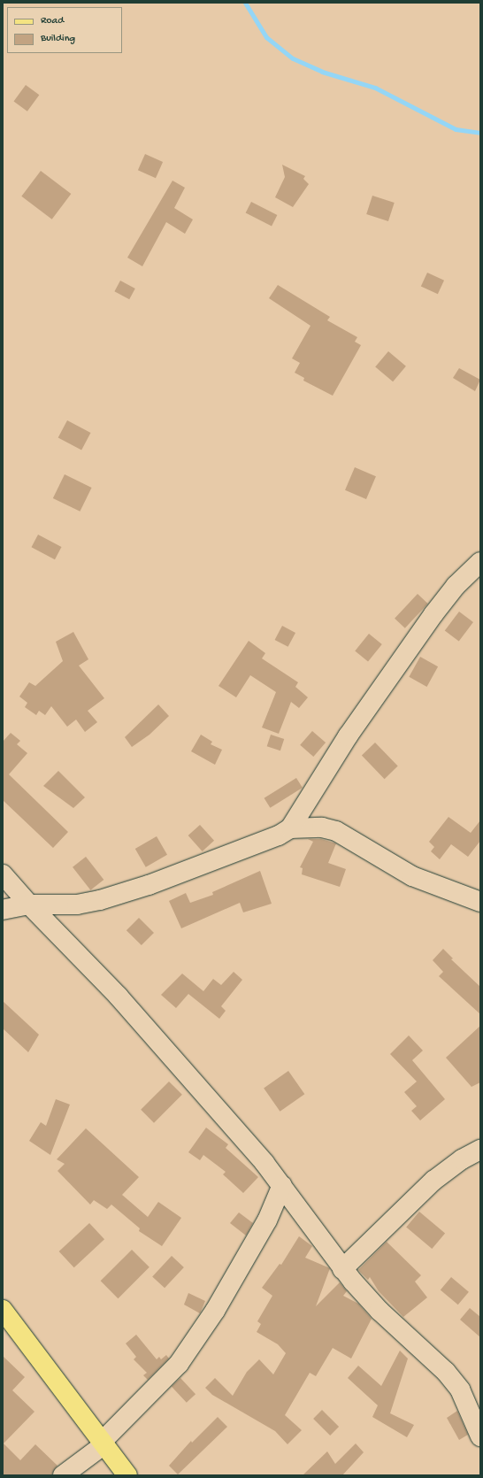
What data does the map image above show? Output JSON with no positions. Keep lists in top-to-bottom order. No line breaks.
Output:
{"legend":["Road","Building"]}
